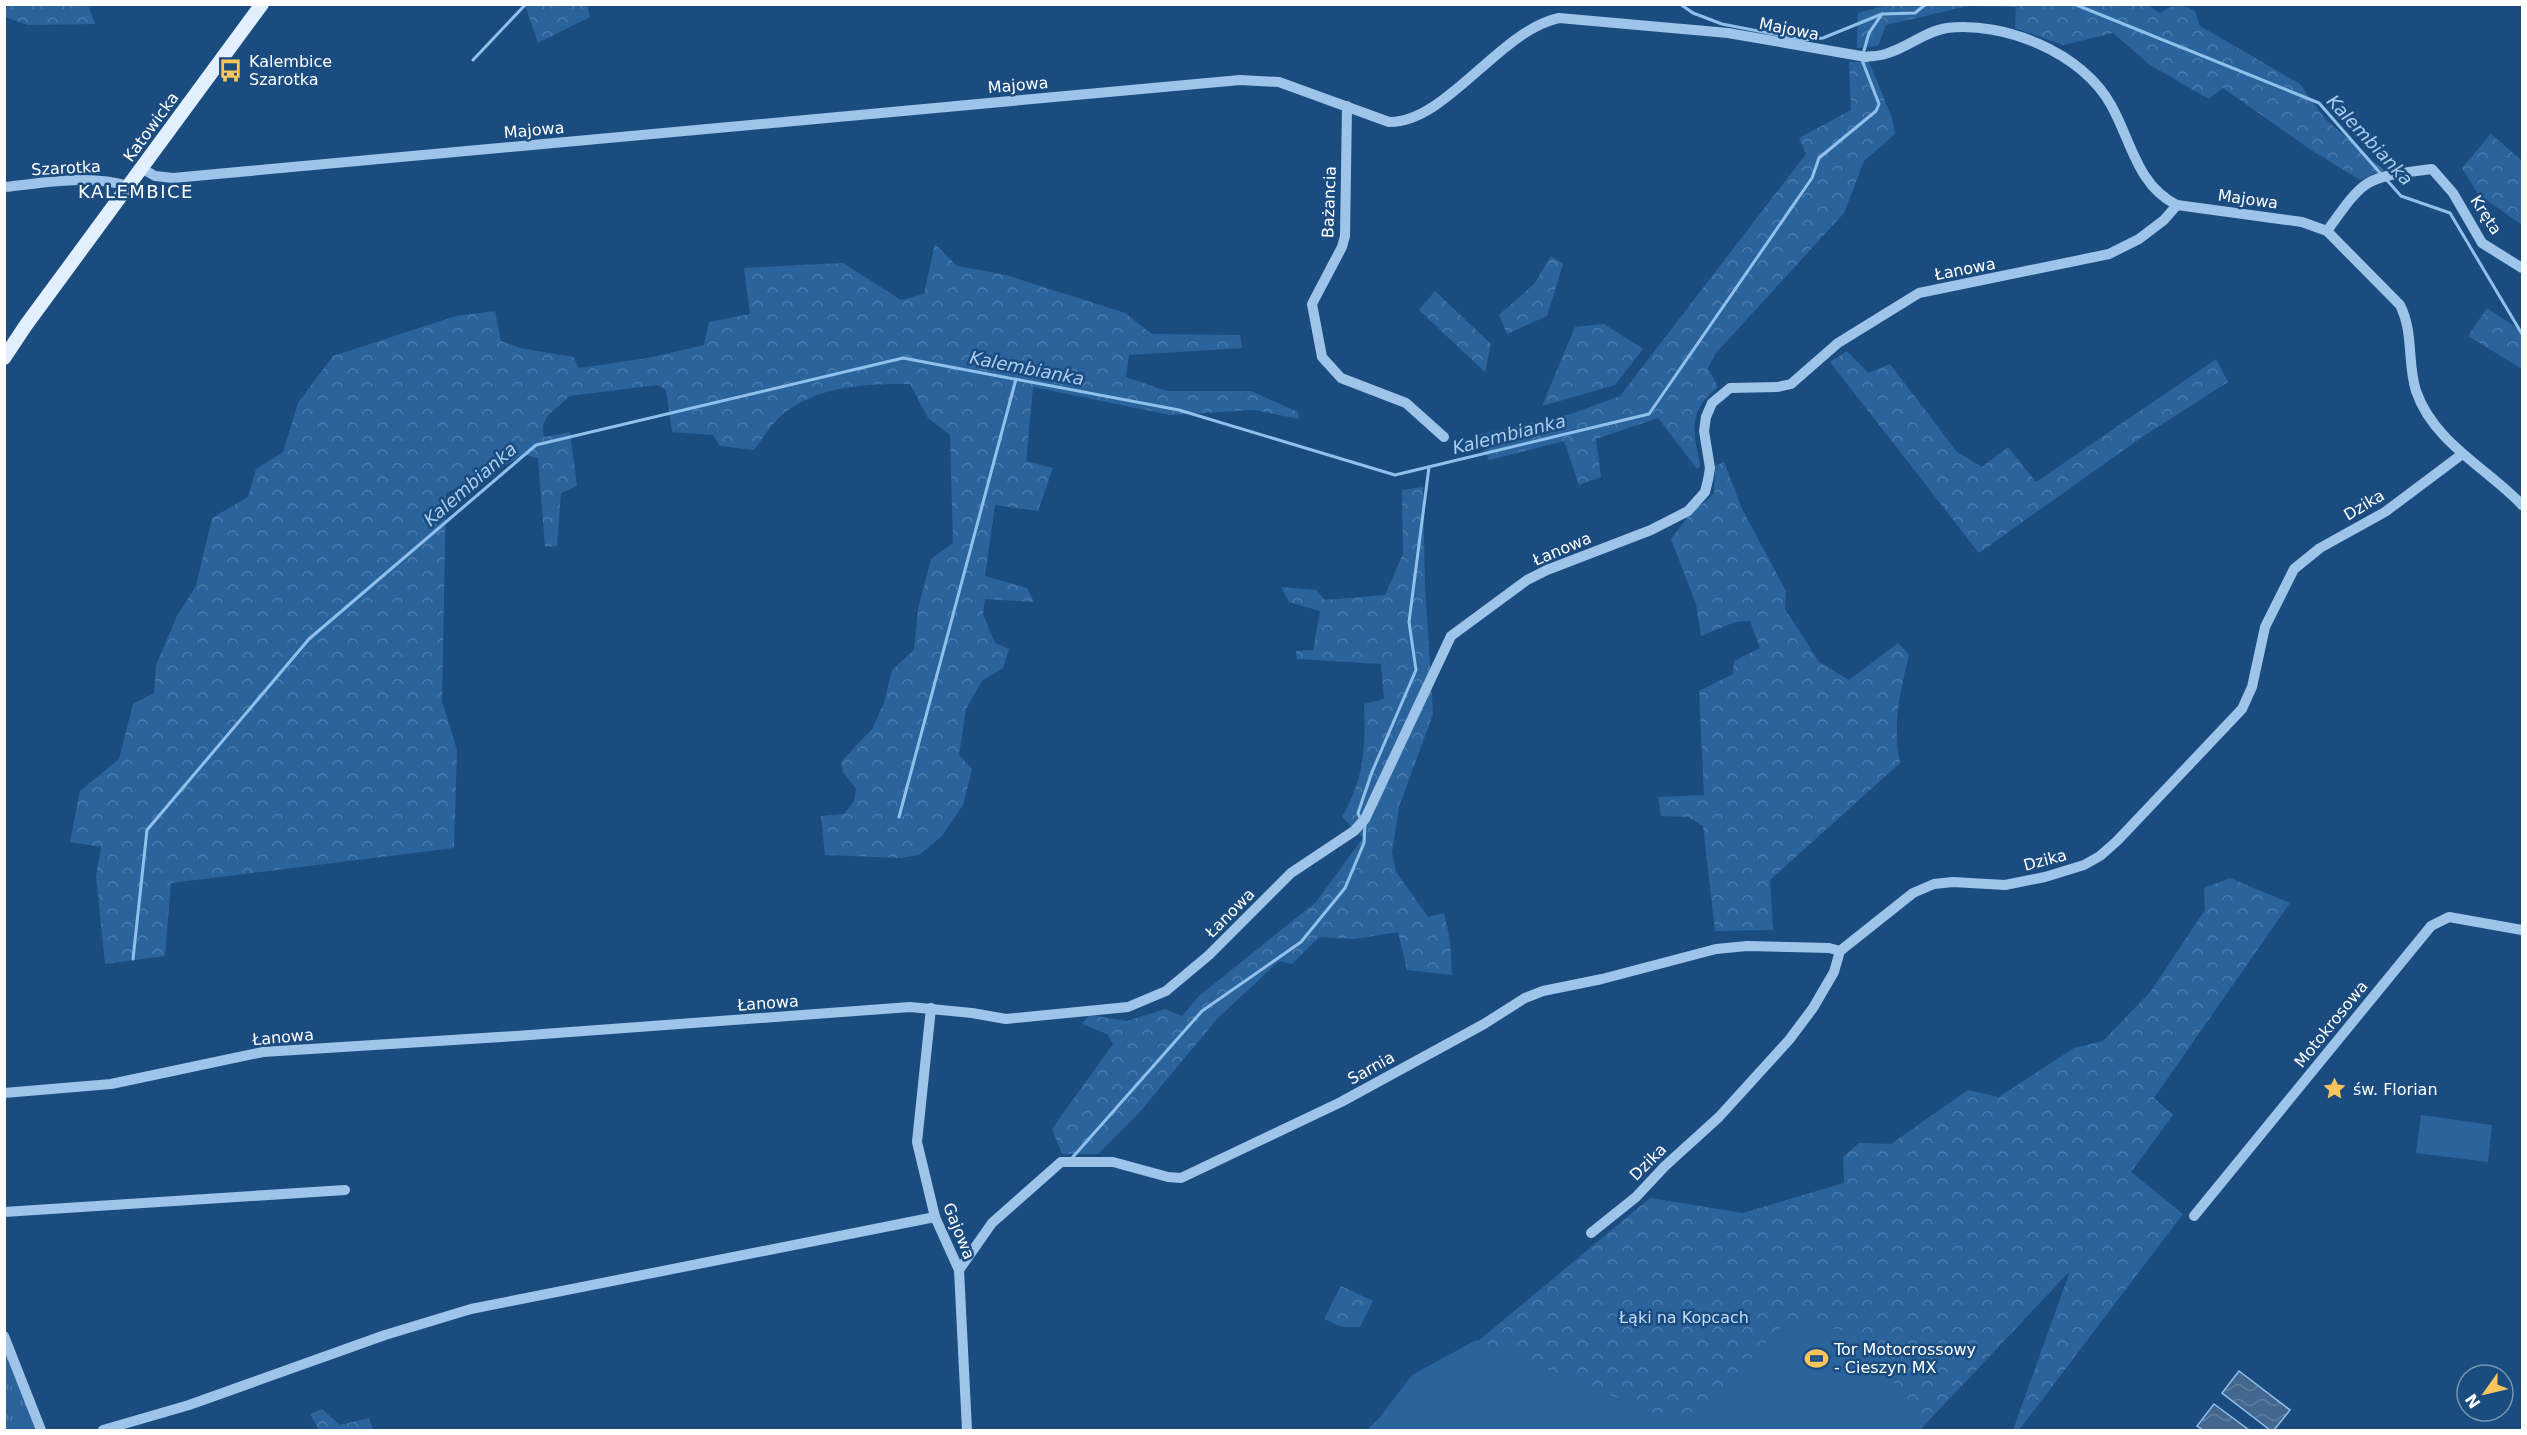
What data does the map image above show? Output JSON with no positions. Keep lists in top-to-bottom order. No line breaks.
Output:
{"streets":{"main road":["Katowicka"],"street":["Majowa","Szarotka","Bażancia","Kręta","Łanowa","Dzika","Motokrosowa","Sarnia","Gajowa"]},"crossings":[["Majowa","Katowicka"],["Majowa","Bażancia"],["Majowa","Kręta"],["Majowa","Łanowa"],["Majowa","Dzika"],["Katowicka","Szarotka"],["Łanowa","Gajowa"],["Dzika","Sarnia"],["Sarnia","Gajowa"]],"districts":["KALEMBICE"],"water":["Kalembianka"],"parks":["Łąki na Kopcach"],"places":{"bus stop":["Kalembice Szarotka"],"place":["św. Florian"],"sports":["Tor Motocrossowy - Cieszyn MX"]},"north":"bottom left"}
